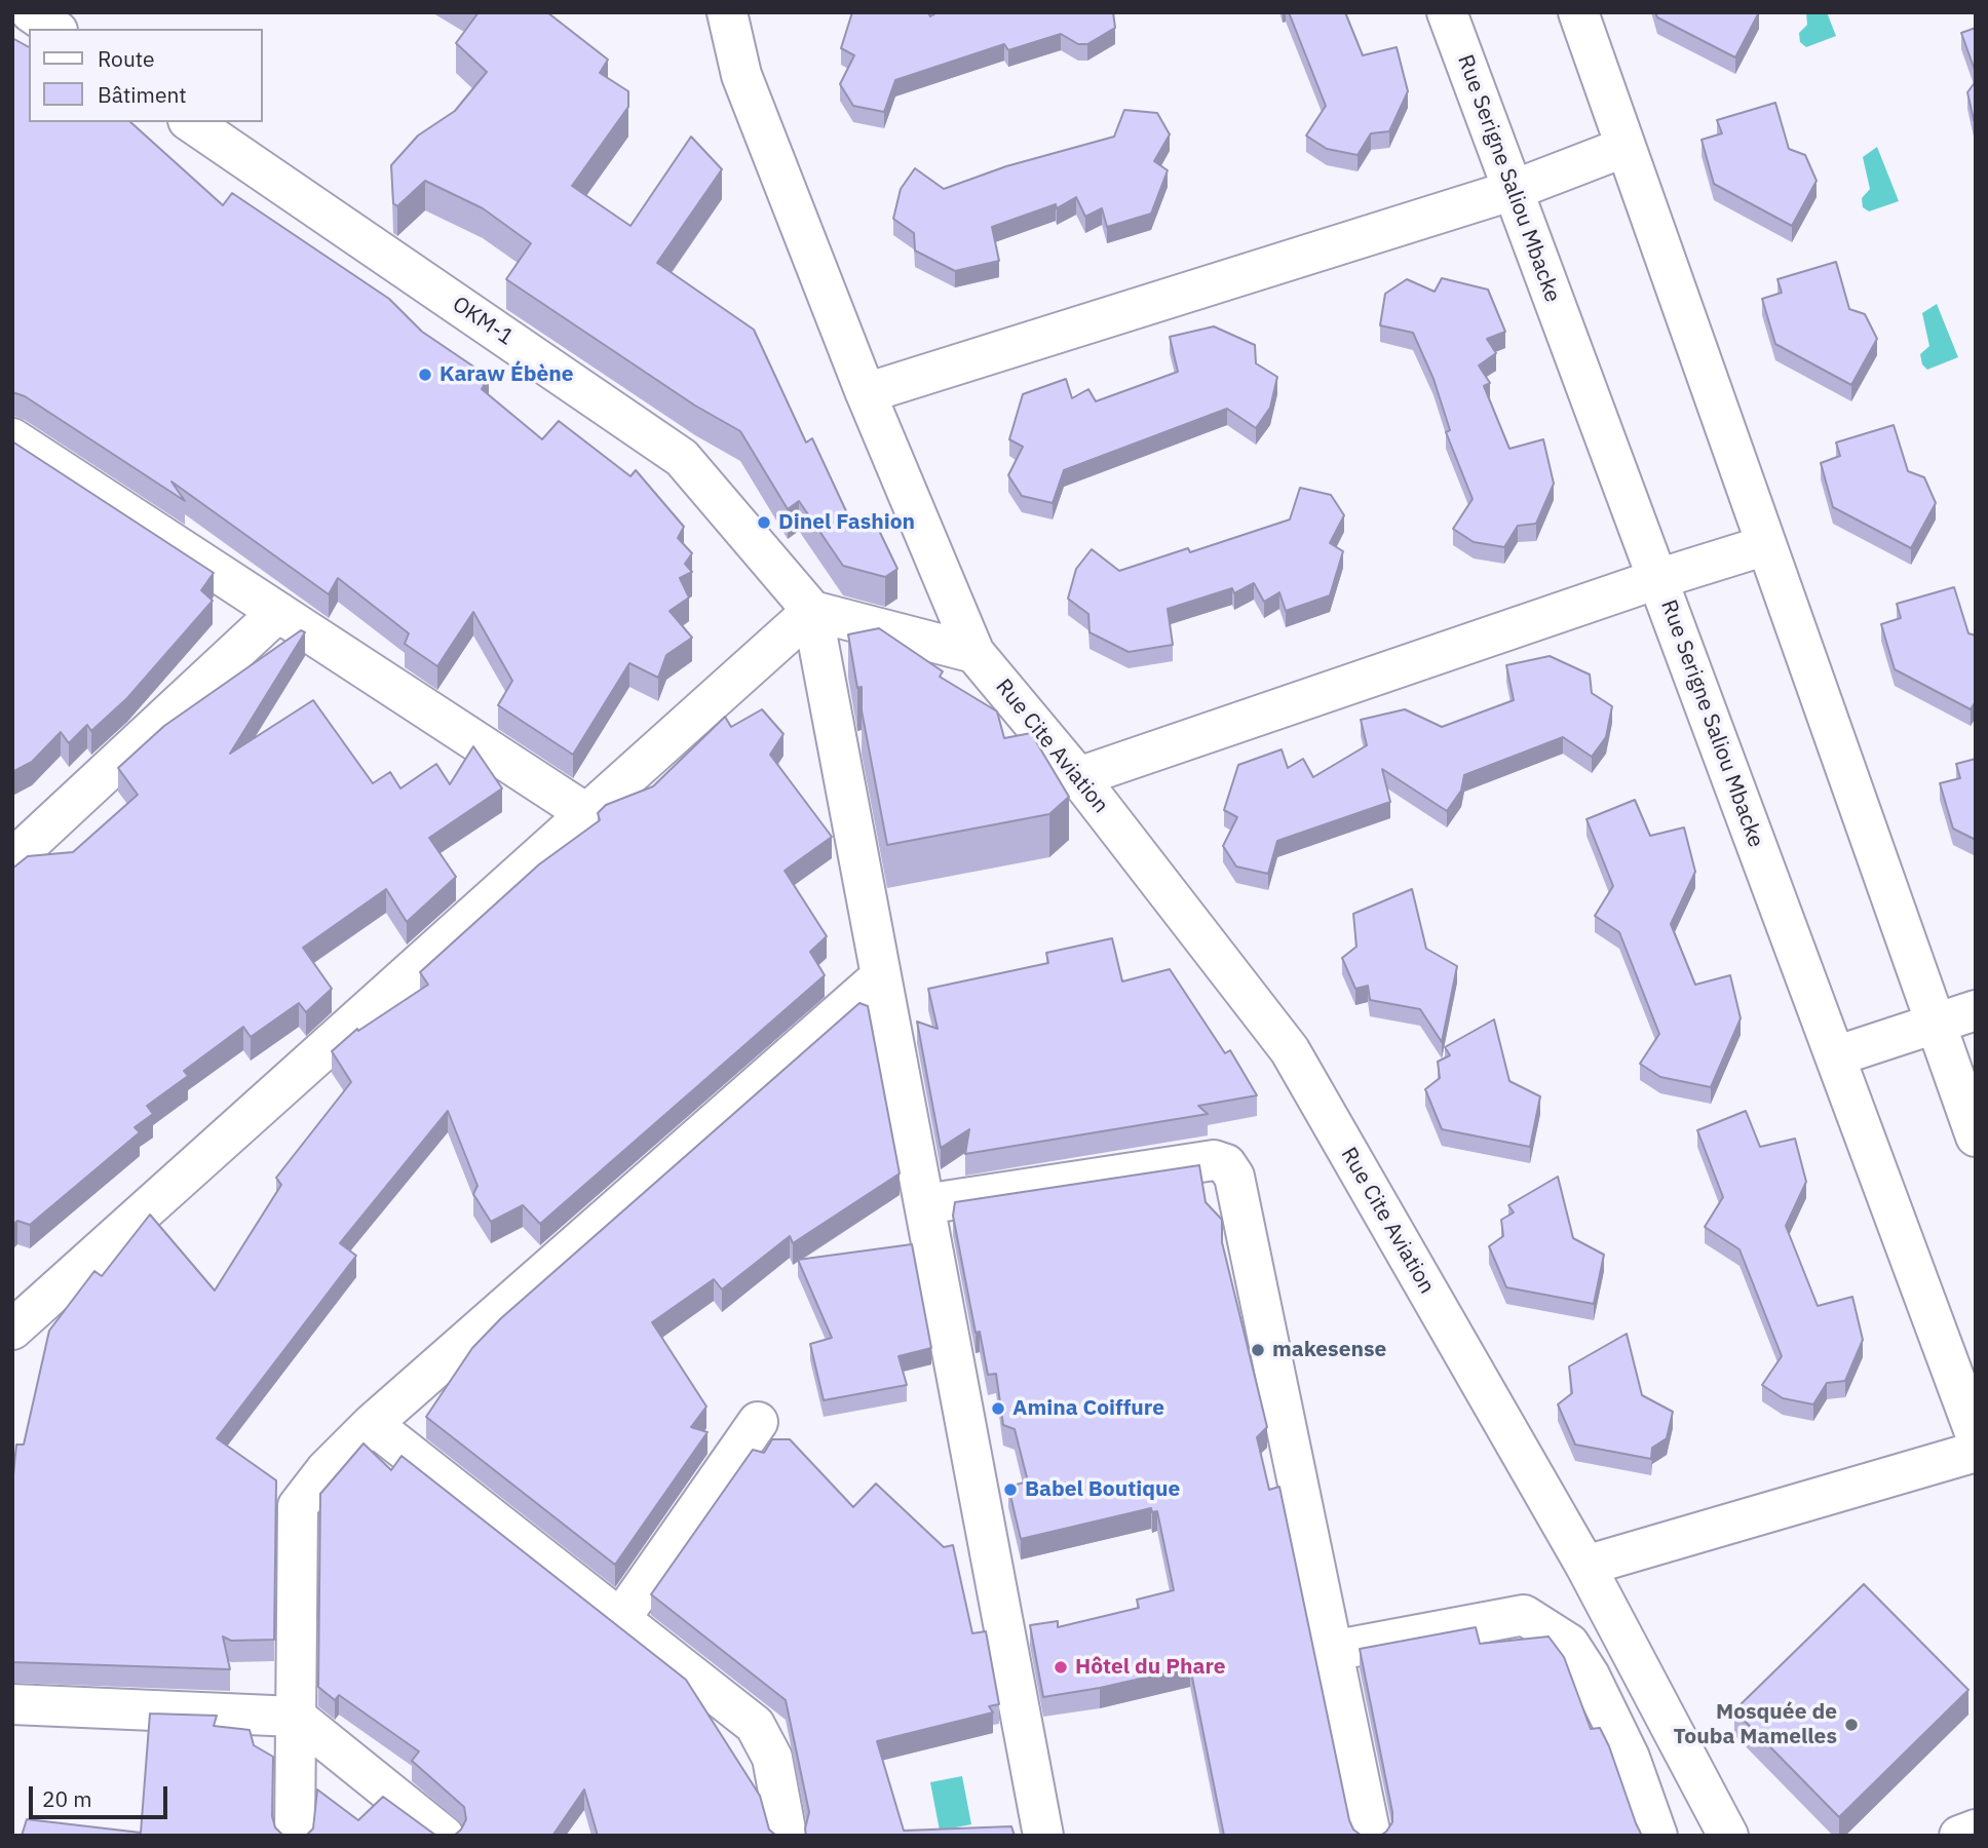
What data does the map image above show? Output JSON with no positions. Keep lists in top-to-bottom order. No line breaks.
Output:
{"streets":{"street":["Rue Serigne Saliou Mbacke","OKM-1","Rue Cite Aviation"]},"places":["Karaw Ébène","Dinel Fashion","makesense","Amina Coiffure","Babel Boutique","Hôtel du Phare","Mosquée de Touba Mamelles"],"legend":["Route","Bâtiment"],"scale_bar":"20 m"}
